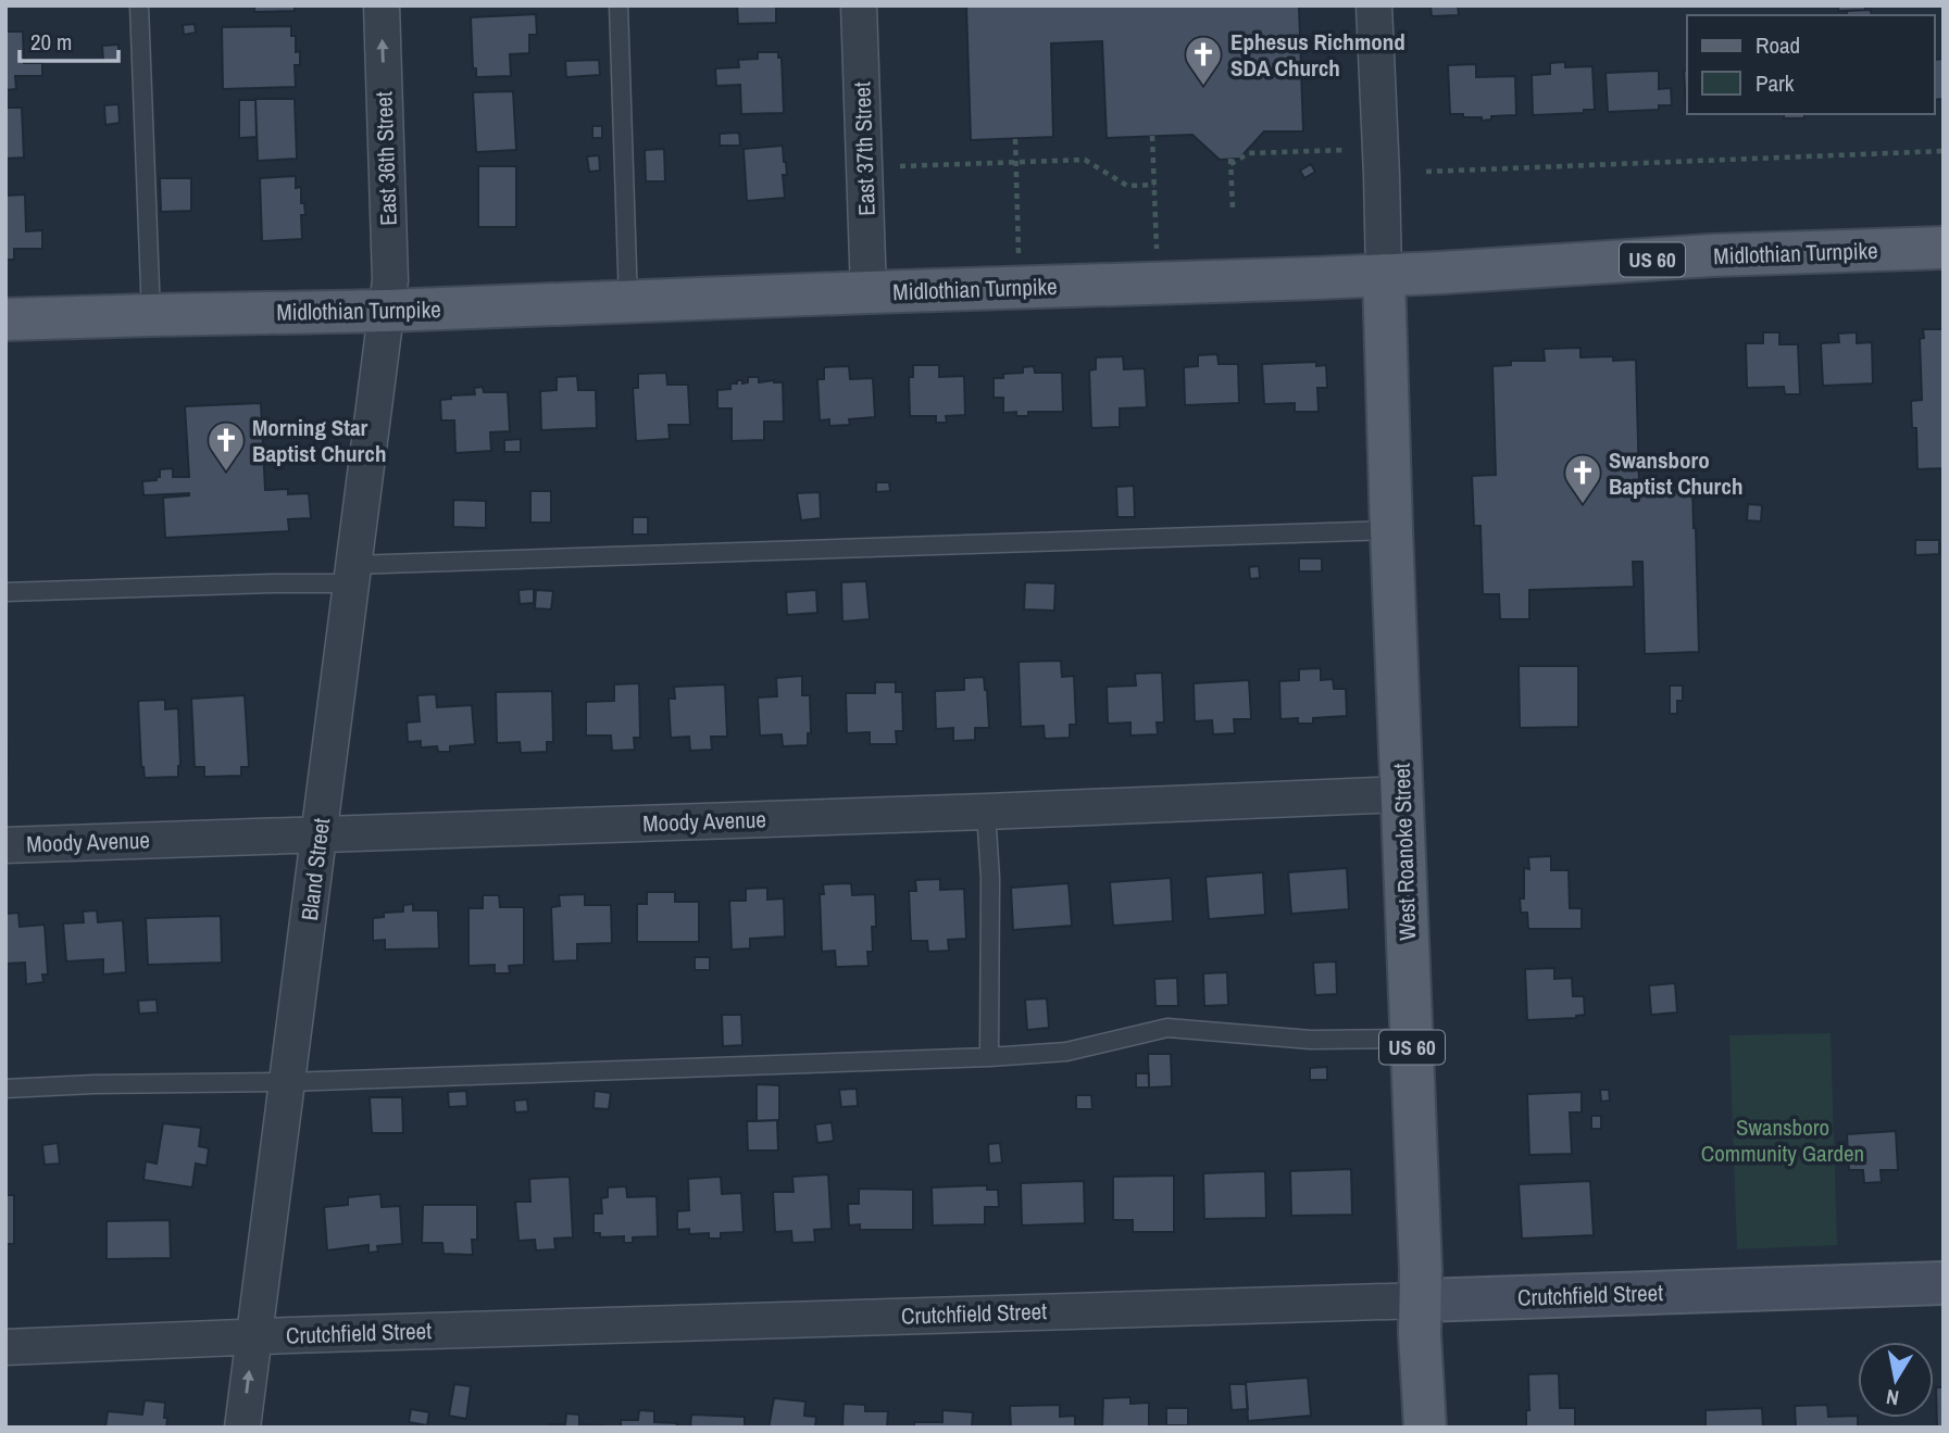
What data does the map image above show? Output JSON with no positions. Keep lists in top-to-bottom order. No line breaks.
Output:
{"streets":{"main road":["Midlothian Turnpike","US 60","West Roanoke Street"],"street":["East 37th Street","East 36th Street","Moody Avenue","Bland Street","Crutchfield Street"]},"crossings":[["East 37th Street","Midlothian Turnpike"],["East 36th Street","Midlothian Turnpike"],["East 36th Street","Bland Street"],["Midlothian Turnpike","West Roanoke Street"],["Midlothian Turnpike","Bland Street"],["Moody Avenue","West Roanoke Street"],["Moody Avenue","Bland Street"],["West Roanoke Street","Crutchfield Street"],["Bland Street","Crutchfield Street"]],"one_way":["East 36th Street"],"parks":["Swansboro Community Garden"],"places":{"church":["Ephesus Richmond SDA Church","Morning Star Baptist Church","Swansboro Baptist Church"]},"legend":["Road","Park"],"scale_bar":"20 m","north":"bottom"}
